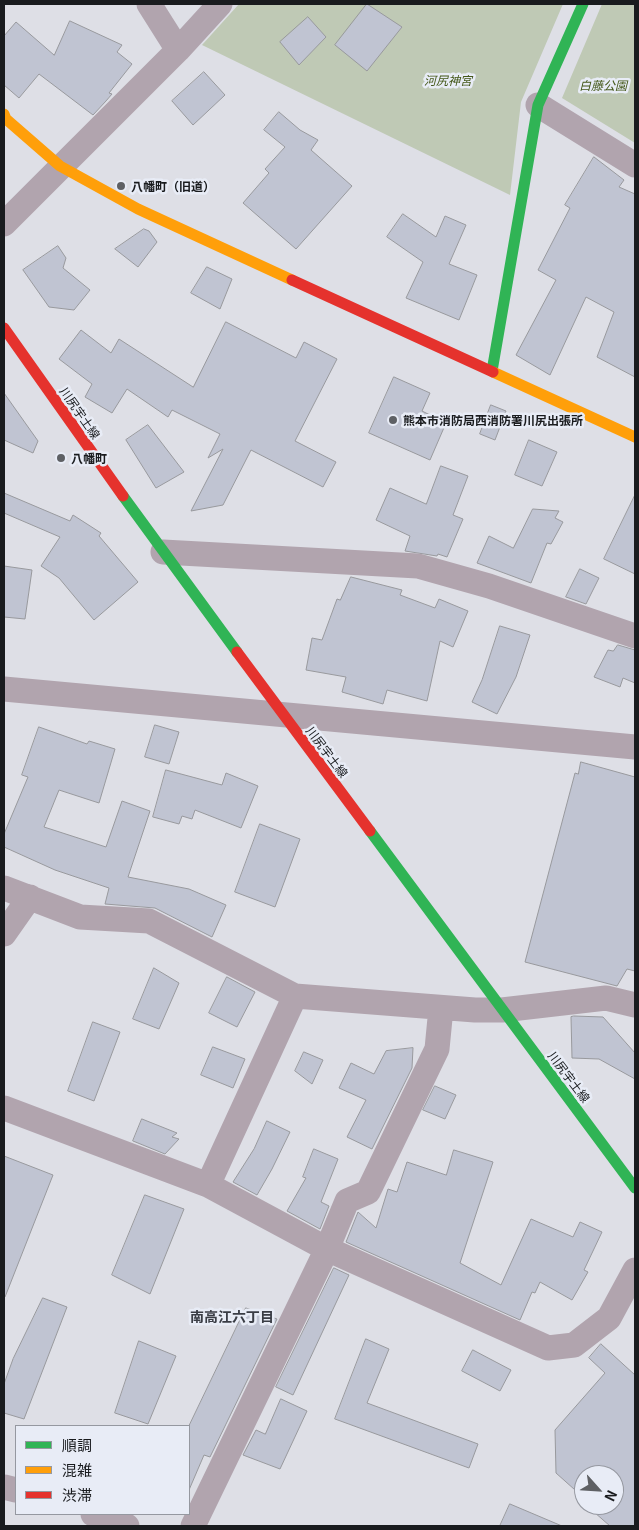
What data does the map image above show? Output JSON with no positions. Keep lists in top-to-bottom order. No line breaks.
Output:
{"streets":{"street":["川尻宇土線"]},"districts":["南高江六丁目"],"parks":["河尻神宮","白藤公園"],"places":["八幡町（旧道）","熊本市消防局西消防署川尻出張所","八幡町"],"legend":["順調","混雑","渋滞"],"north":"bottom right"}
